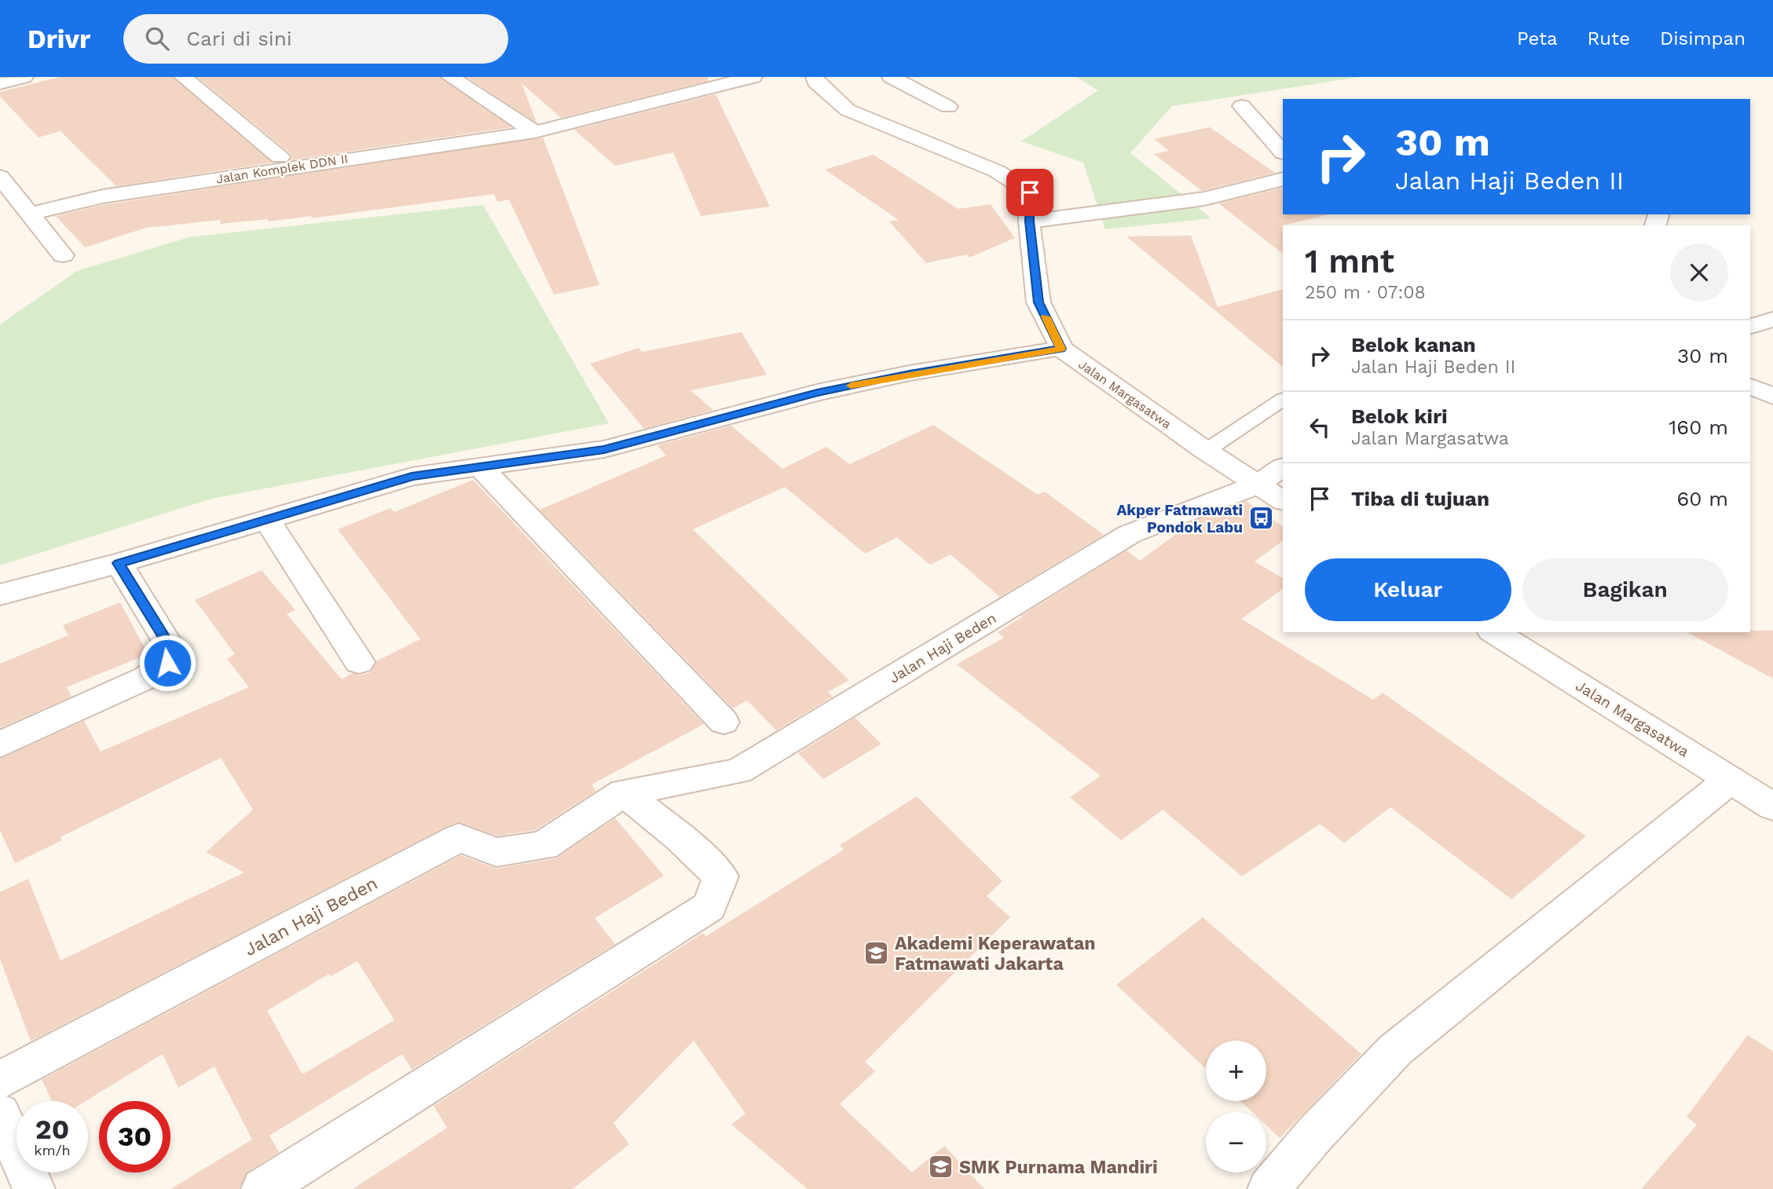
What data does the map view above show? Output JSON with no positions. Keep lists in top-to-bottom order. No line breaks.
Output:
{"streets":{"street":["Jalan Komplek DDN II","Jalan Margasatwa","Jalan Haji Beden"]},"crossings":[["Jalan Margasatwa","Jalan Haji Beden"]],"places":{"bus stop":["Akper Fatmawati Pondok Labu"],"school or university":["Akademi Keperawatan Fatmawati Jakarta","SMK Purnama Mandiri"]},"page":{"header":"Drivr","search":"Cari di sini","nav":["Peta","Rute","Disimpan"],"turn":["30 m","Jalan Haji Beden II"],"heading":["1 mnt","250 m · 07:08"],"list":[{"name":"Belok kanan","note":"Jalan Haji Beden II","value":"30 m"},{"name":"Belok kiri","note":"Jalan Margasatwa","value":"160 m"},{"name":"Tiba di tujuan","value":"60 m"}],"buttons":["Keluar","Bagikan"],"map_buttons":["+","−"],"speed":"20 km/h","limit":"30"}}
